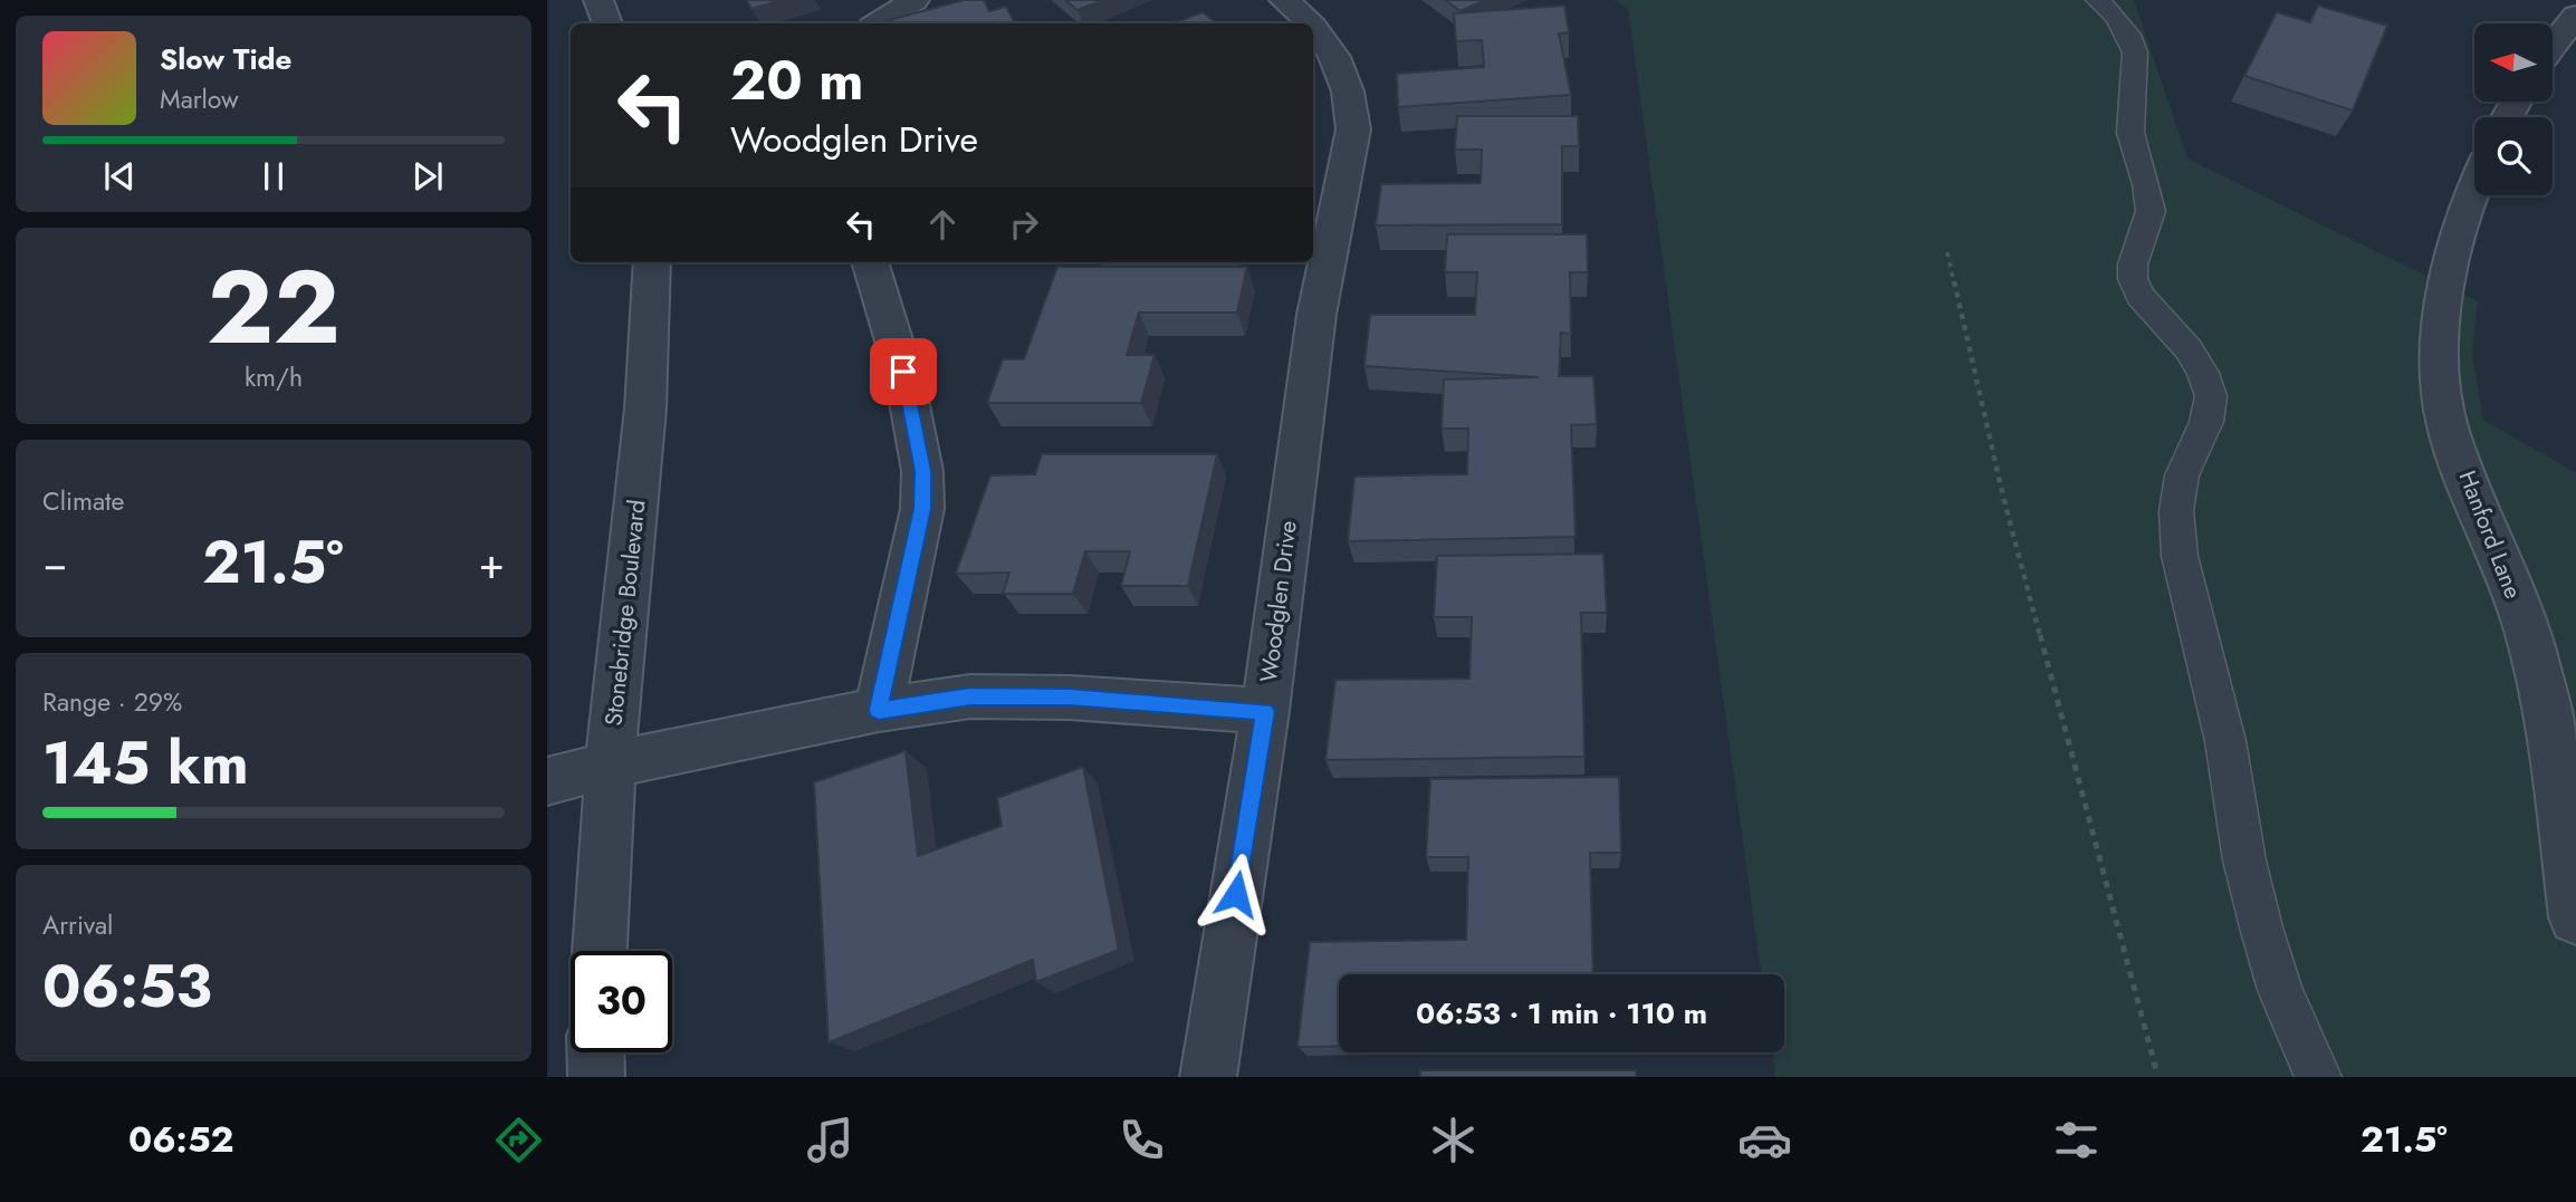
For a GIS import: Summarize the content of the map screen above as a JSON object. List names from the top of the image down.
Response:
{
  "streets": {
    "street": ["Hanford Lane", "Woodglen Drive", "Stonebridge Boulevard"]
  },
  "crossings": [
    ["Woodglen Drive", "Stonebridge Boulevard"]
  ],
  "north": "left",
  "page": {
    "turn": ["20 m", "Woodglen Drive"],
    "song": ["Slow Tide", "Marlow"],
    "tile": [
      ["22", "km/h"],
      "Climate",
      ["Range · 29%", "145 km"],
      ["Arrival", "06:53"]
    ],
    "heat": ["−", "21.5°", "+"],
    "limit": "30",
    "trip": "06:53 · 1 min · 110 m",
    "tabs": ["06:52", "21.5°"]
  }
}
